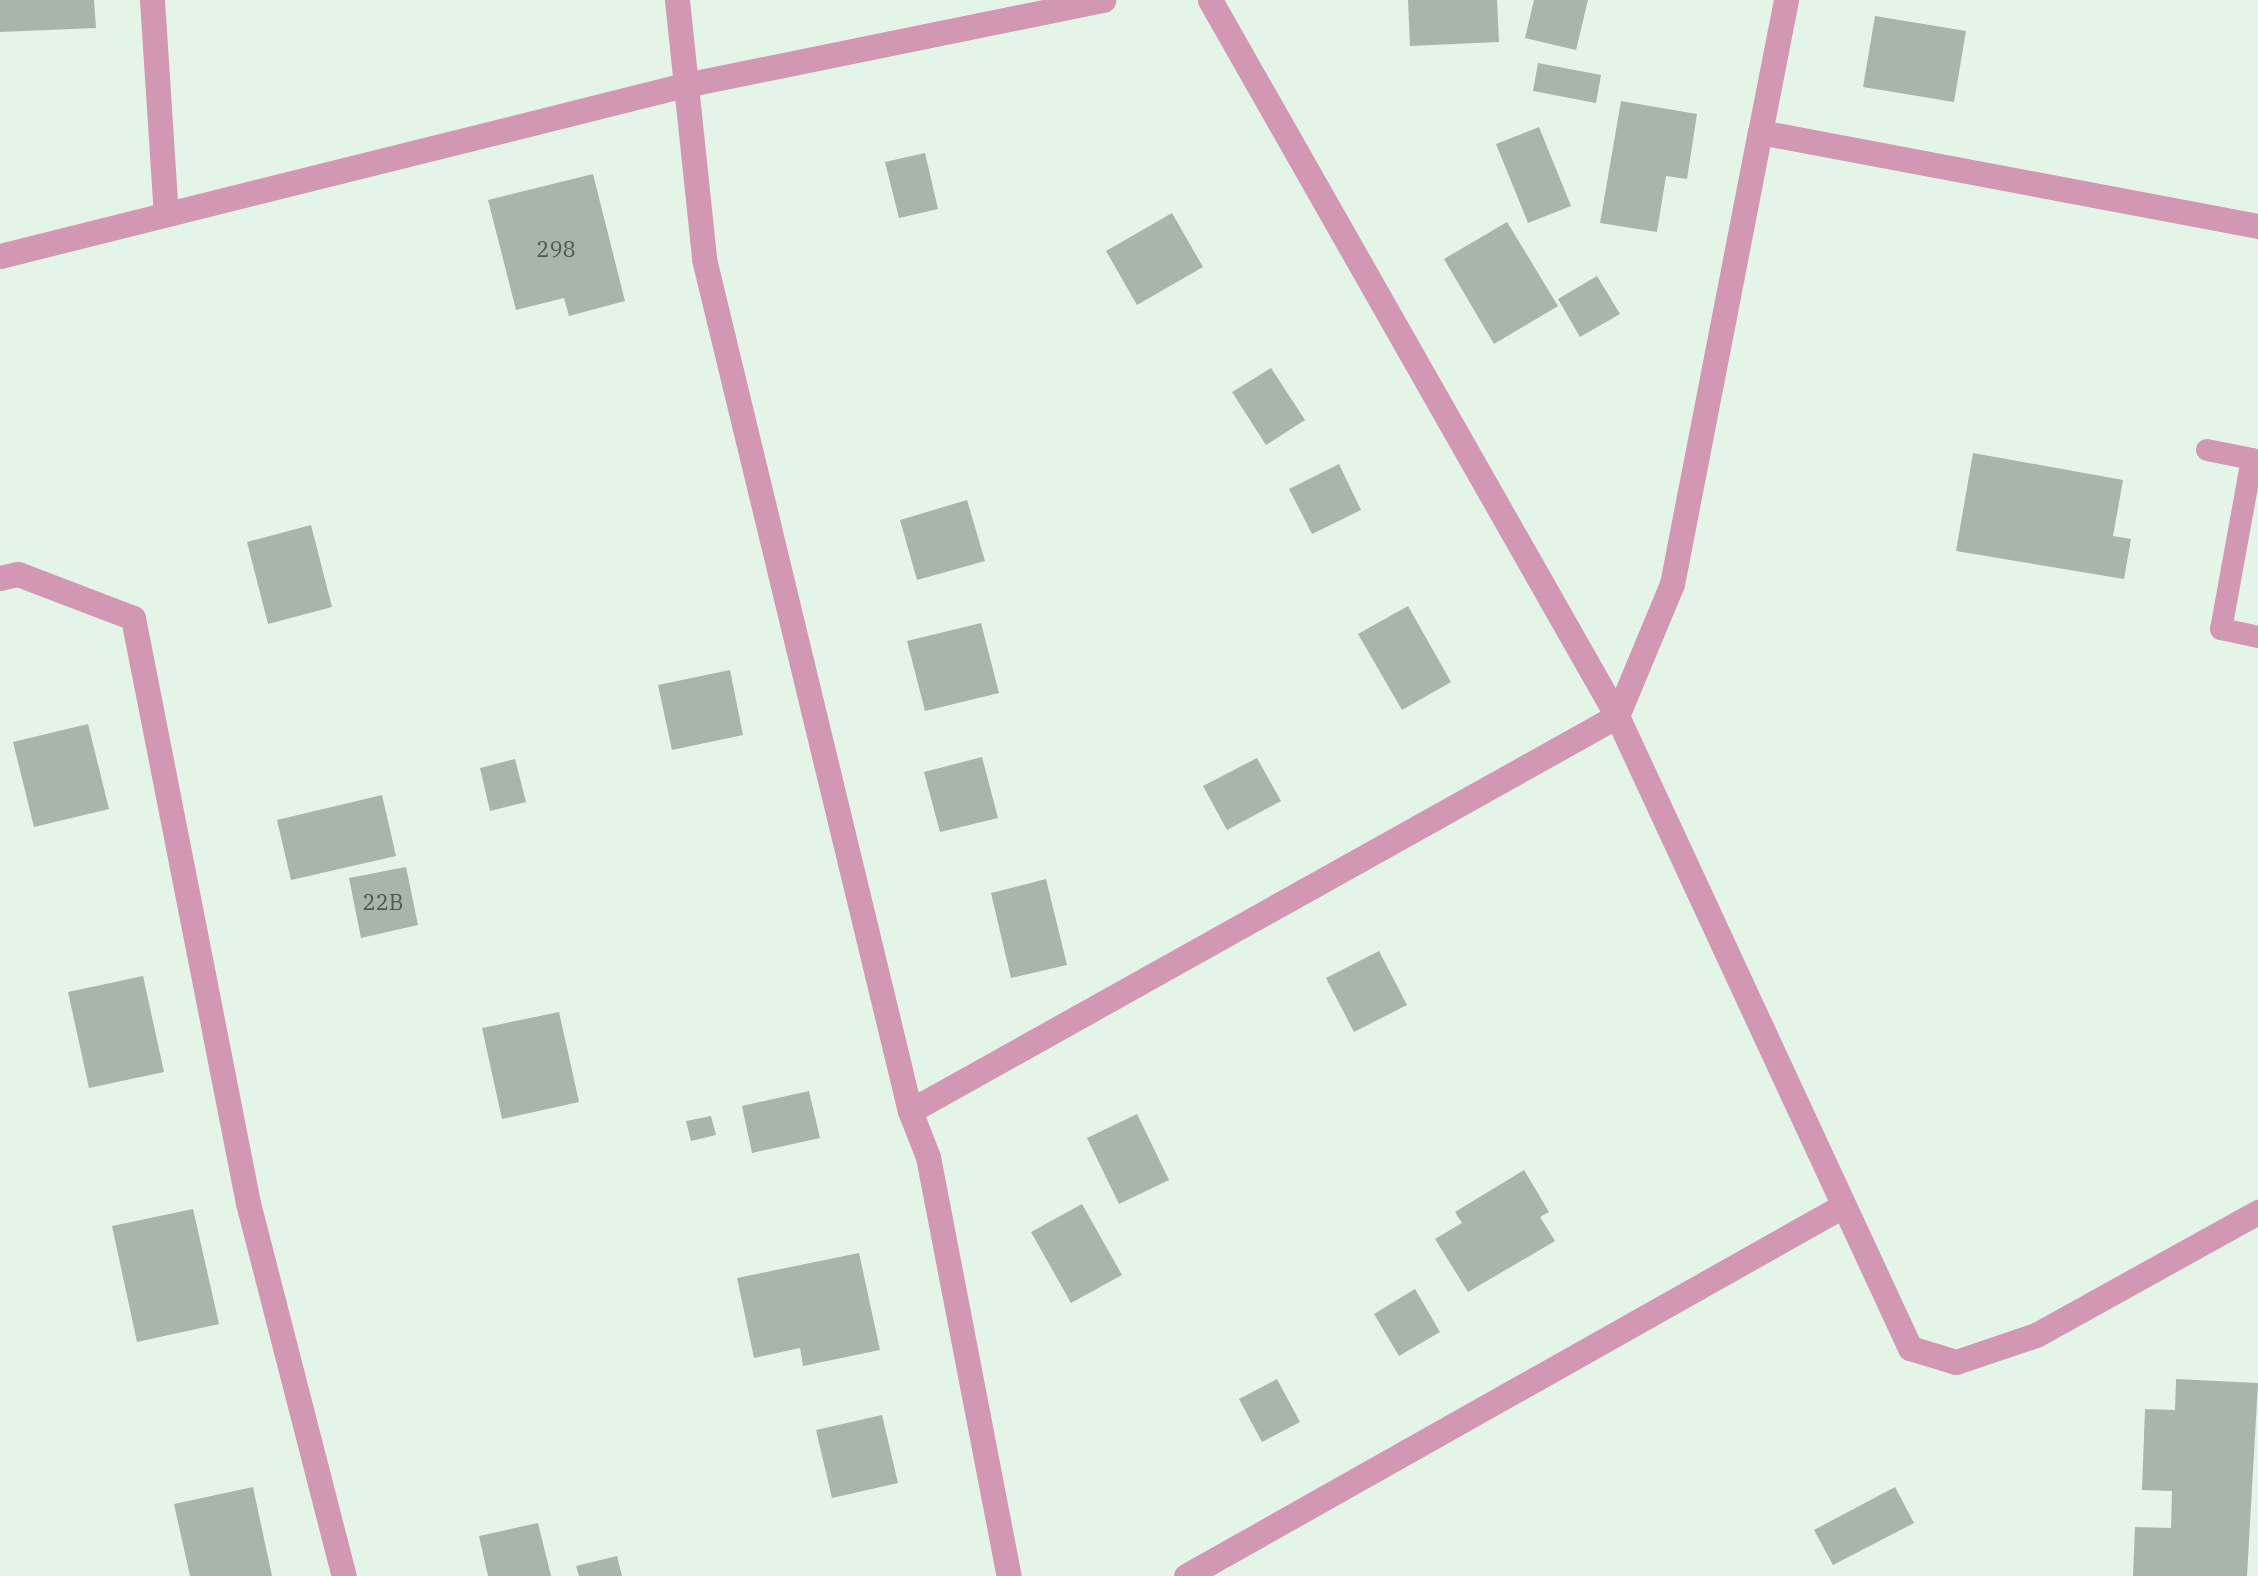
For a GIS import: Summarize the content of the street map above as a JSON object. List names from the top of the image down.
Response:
{
  "house_numbers": ["298", "22В"]
}
